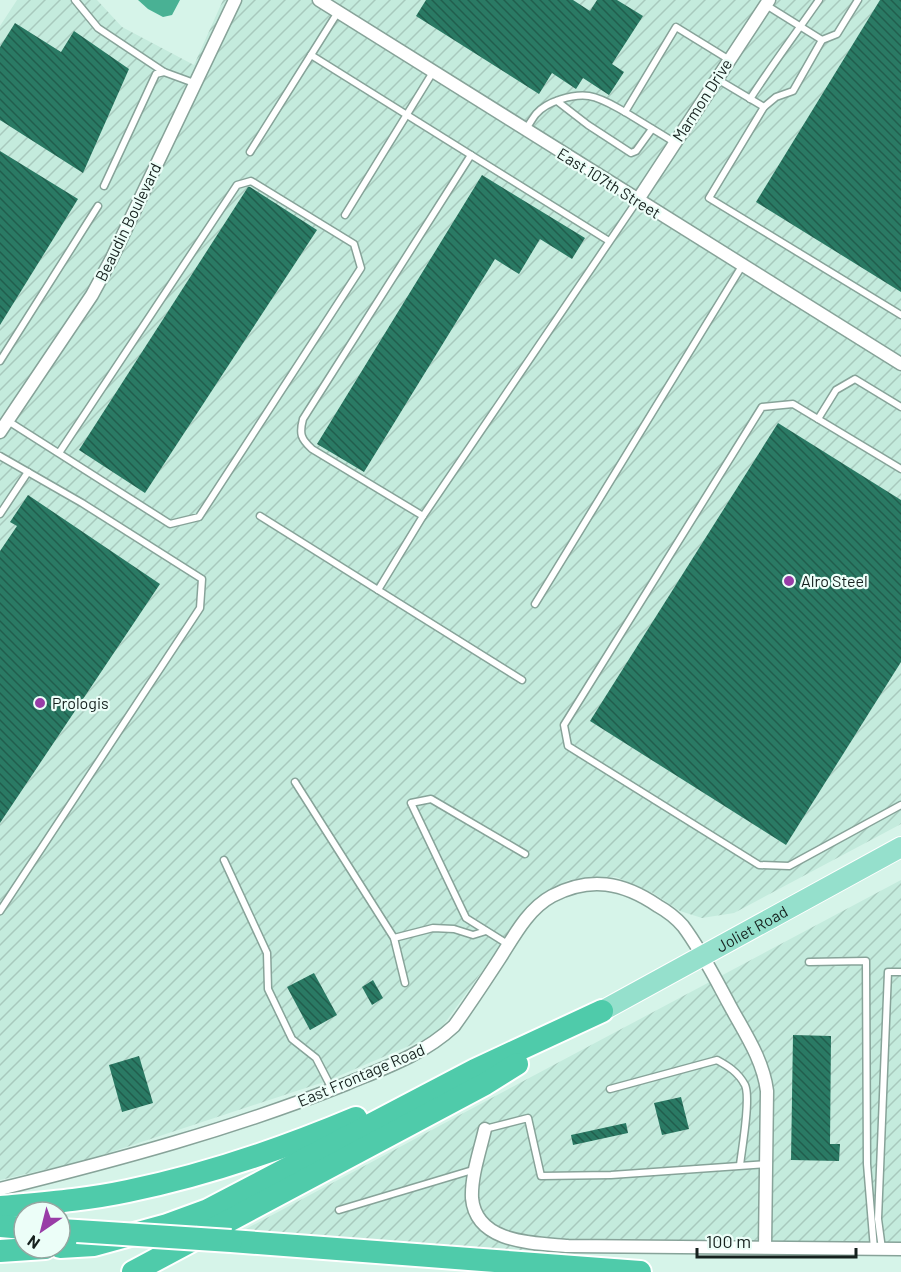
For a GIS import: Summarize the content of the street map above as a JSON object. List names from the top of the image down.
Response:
{
  "streets": {
    "main road": ["Joliet Road"],
    "street": [
      "Marmon Drive",
      "East 107th Street",
      "Beaudin Boulevard",
      "East Frontage Road"
    ]
  },
  "crossings": [
    ["Marmon Drive", "East 107th Street"],
    ["Joliet Road", "East Frontage Road"]
  ],
  "places": ["Alro Steel", "Prologis"],
  "scale_bar": "100 m",
  "north": "bottom left"
}
